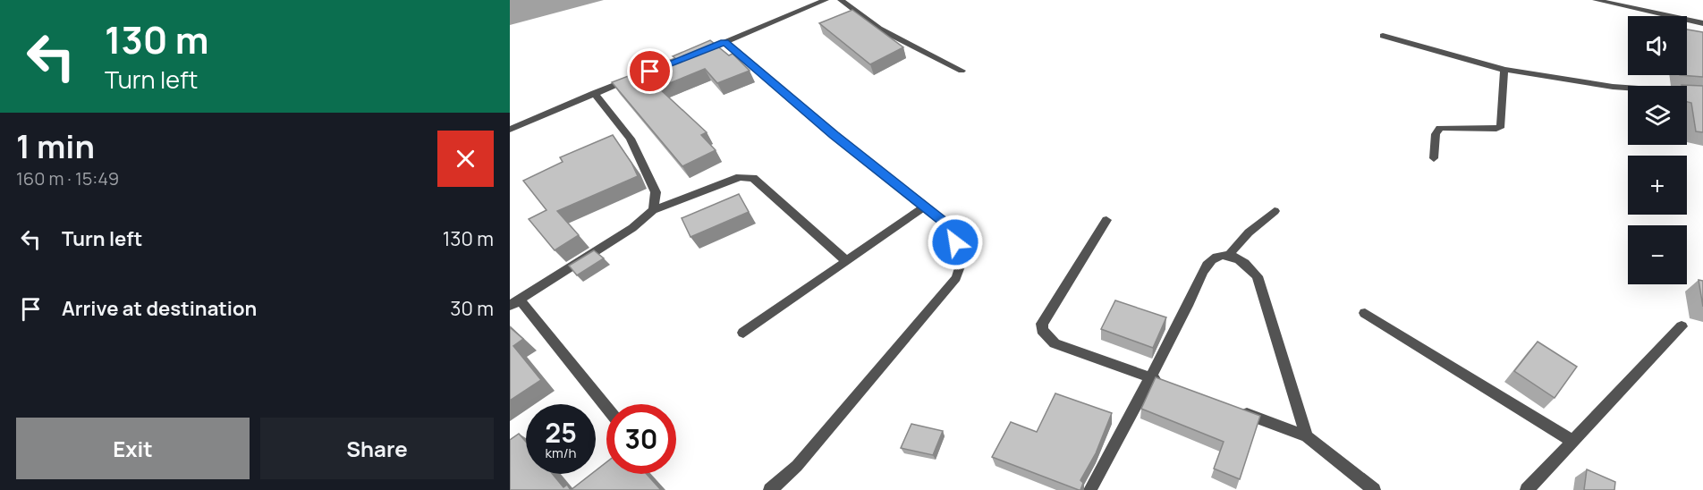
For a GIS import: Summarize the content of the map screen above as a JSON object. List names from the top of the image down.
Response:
{
  "page": {
    "turn": ["130 m", "Turn left"],
    "map_buttons": ["+", "−"],
    "heading": ["1 min", "160 m · 15:49"],
    "list": [
      {
        "name": "Turn left",
        "value": "130 m"
      },
      {
        "name": "Arrive at destination",
        "value": "30 m"
      }
    ],
    "speed": "25 km/h",
    "limit": "30",
    "buttons": ["Exit", "Share"]
  }
}
